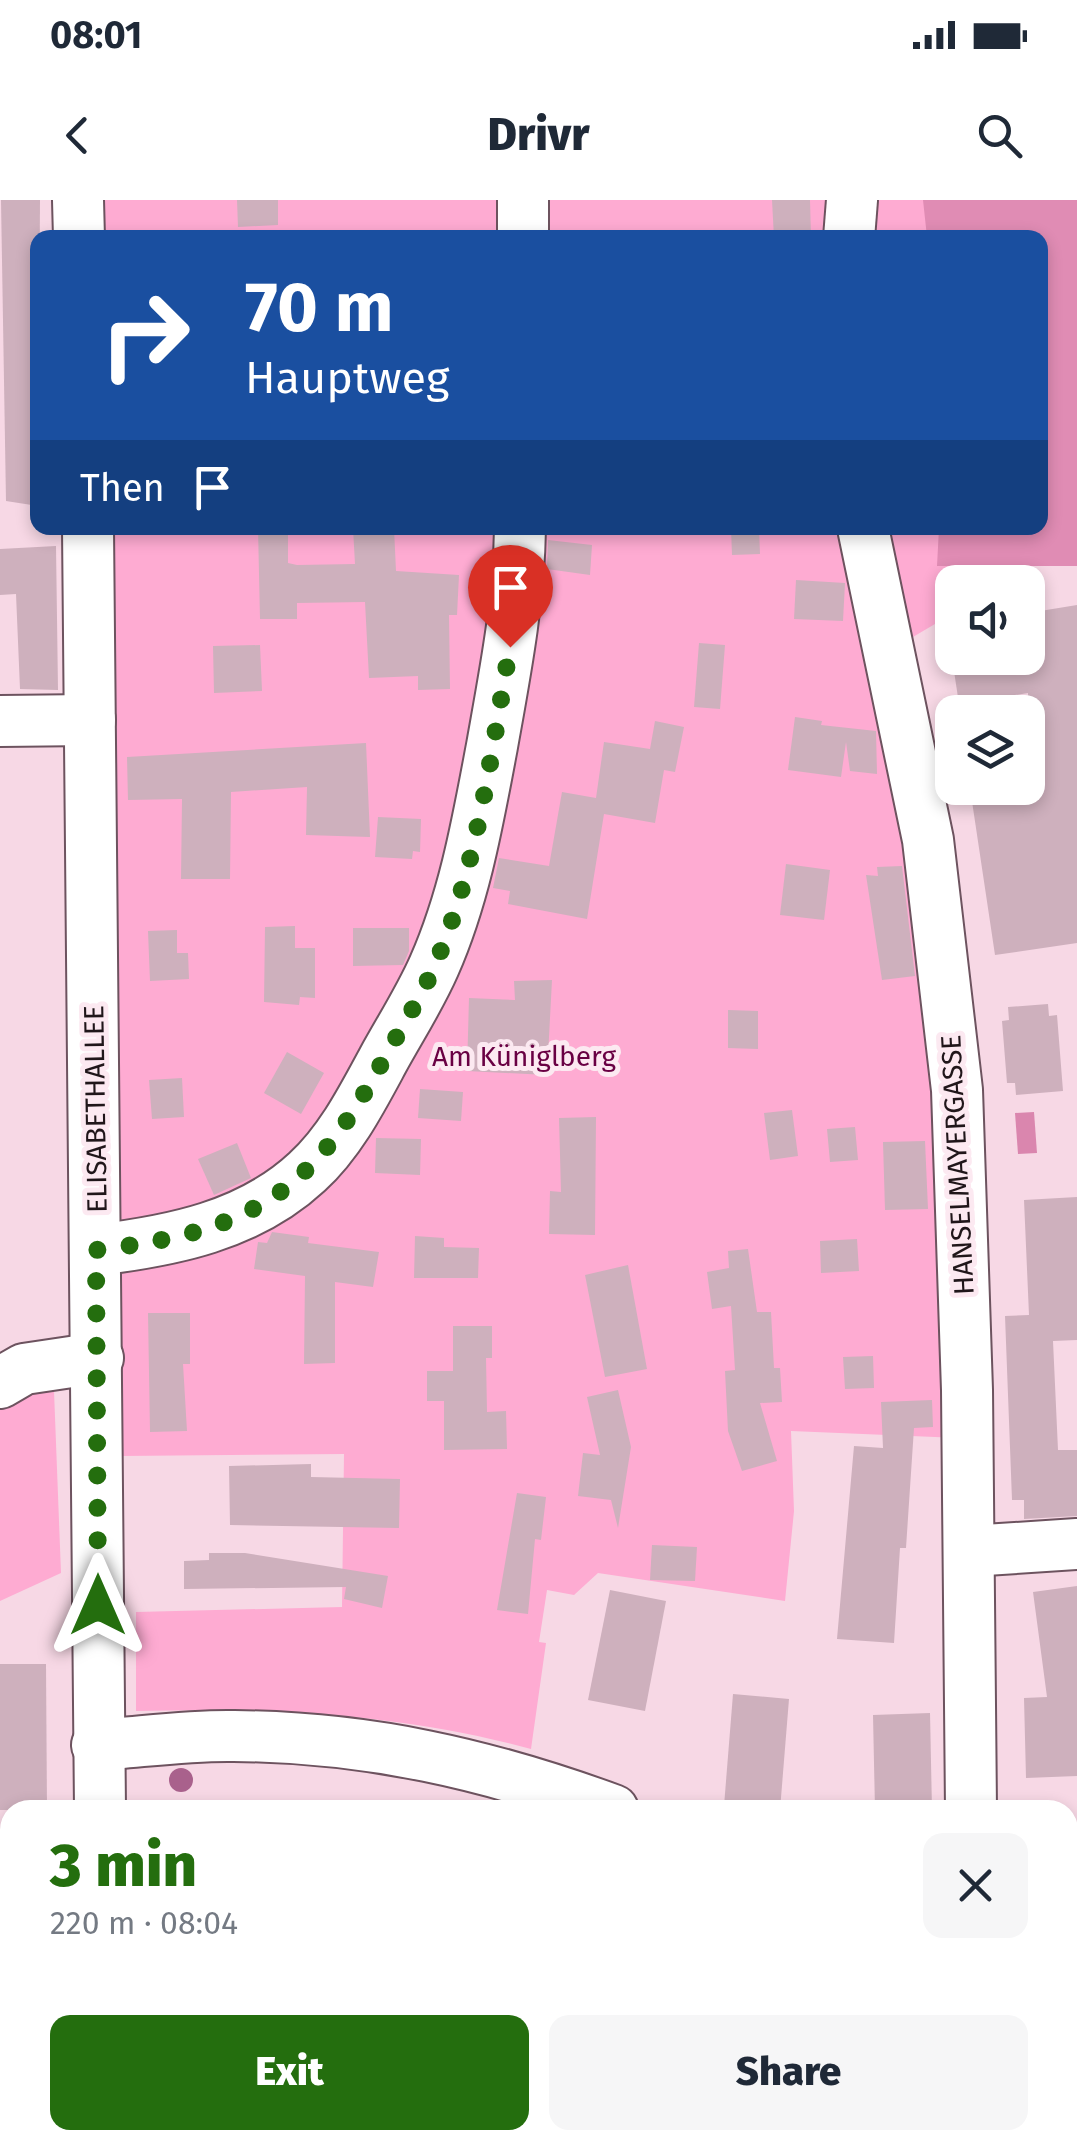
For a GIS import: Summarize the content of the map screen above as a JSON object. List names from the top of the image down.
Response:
{
  "streets": {
    "street": ["ELISABETHALLEE", "HANSELMAYERGASSE"]
  },
  "parks": ["Am Küniglberg"],
  "page": {
    "status": "08:01",
    "header": "Drivr",
    "turn": ["70 m", "Hauptweg"],
    "then": "Then",
    "heading": ["3 min", "220 m · 08:04"],
    "buttons": ["Exit", "Share"]
  }
}
